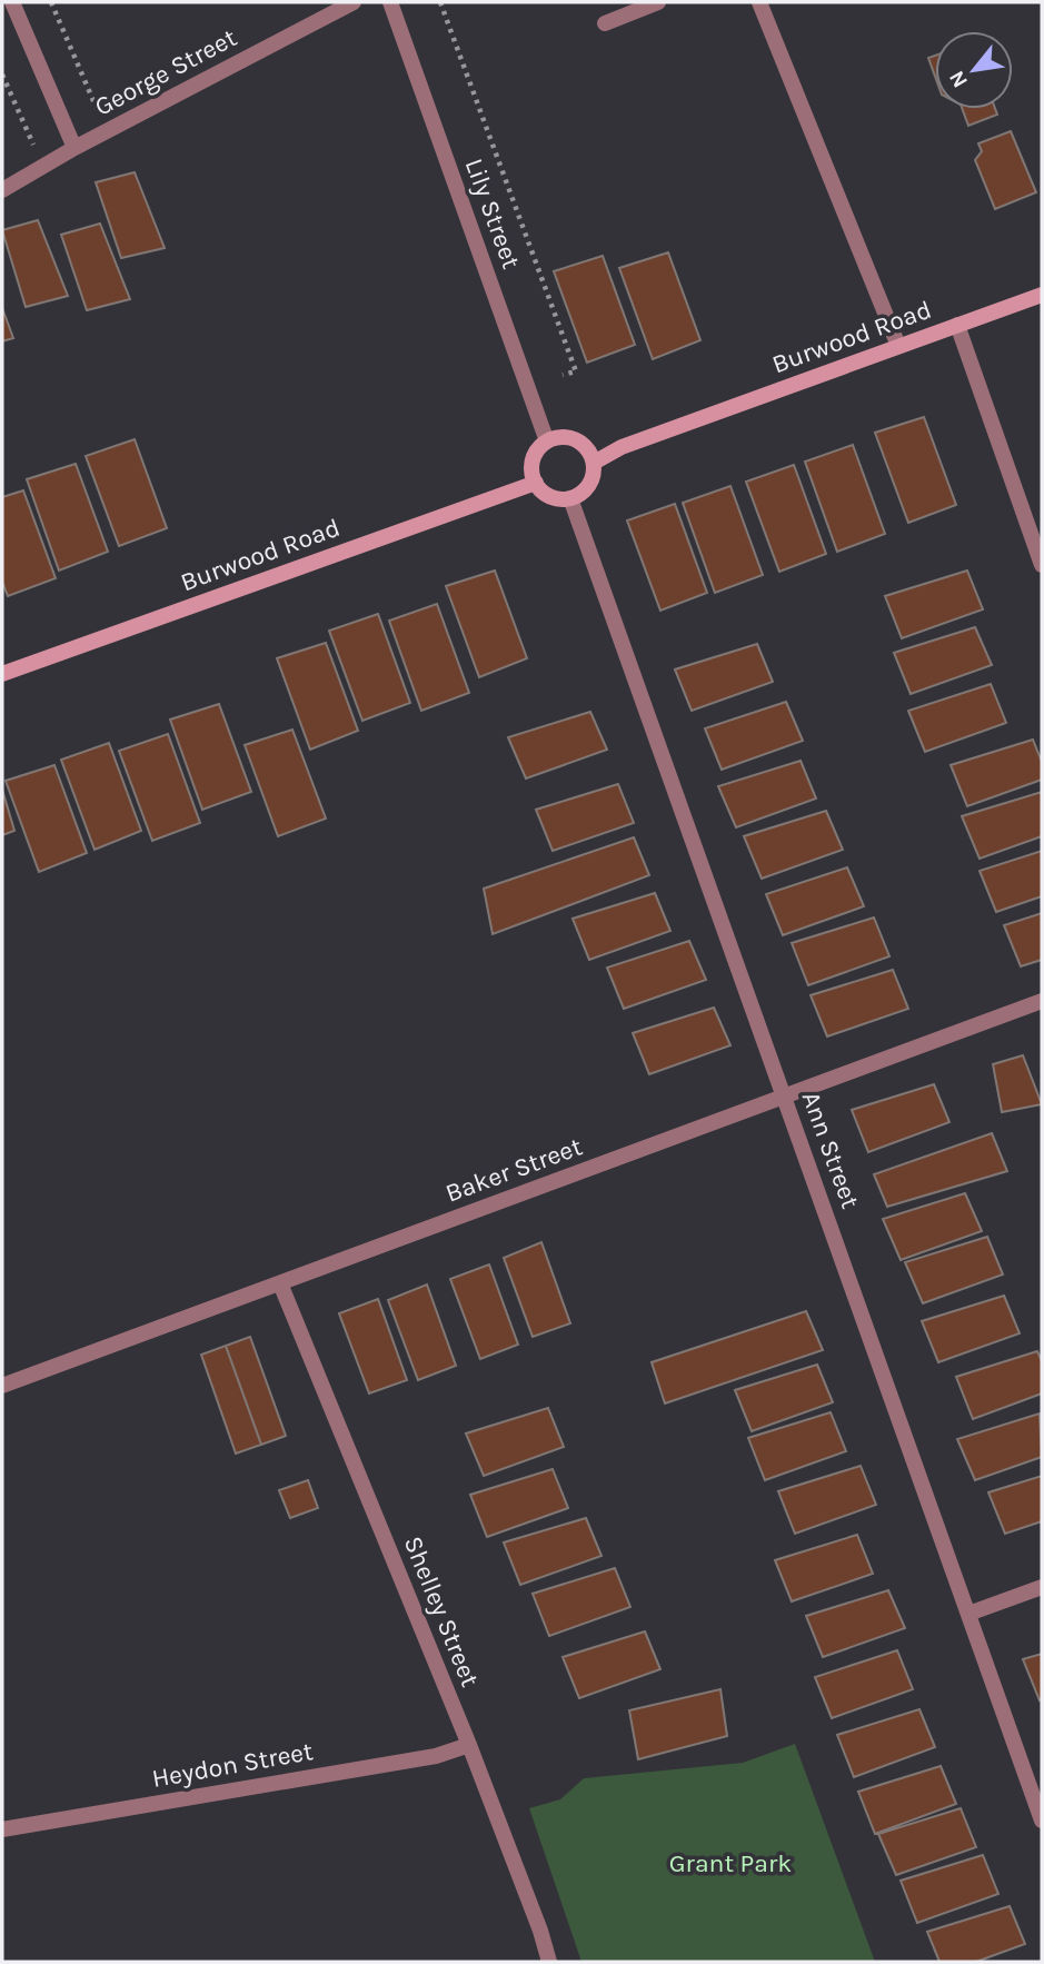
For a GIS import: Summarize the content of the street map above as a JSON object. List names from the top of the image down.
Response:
{
  "streets": {
    "main road": ["Burwood Road"],
    "street": [
      "George Street",
      "Lily Street",
      "Ann Street",
      "Baker Street",
      "Shelley Street",
      "Heydon Street"
    ]
  },
  "crossings": [
    ["Lily Street", "Burwood Road"],
    ["Lily Street", "Ann Street"],
    ["Burwood Road", "Ann Street"],
    ["Ann Street", "Baker Street"],
    ["Baker Street", "Shelley Street"],
    ["Shelley Street", "Heydon Street"]
  ],
  "parks": ["Grant Park"],
  "north": "bottom left"
}
